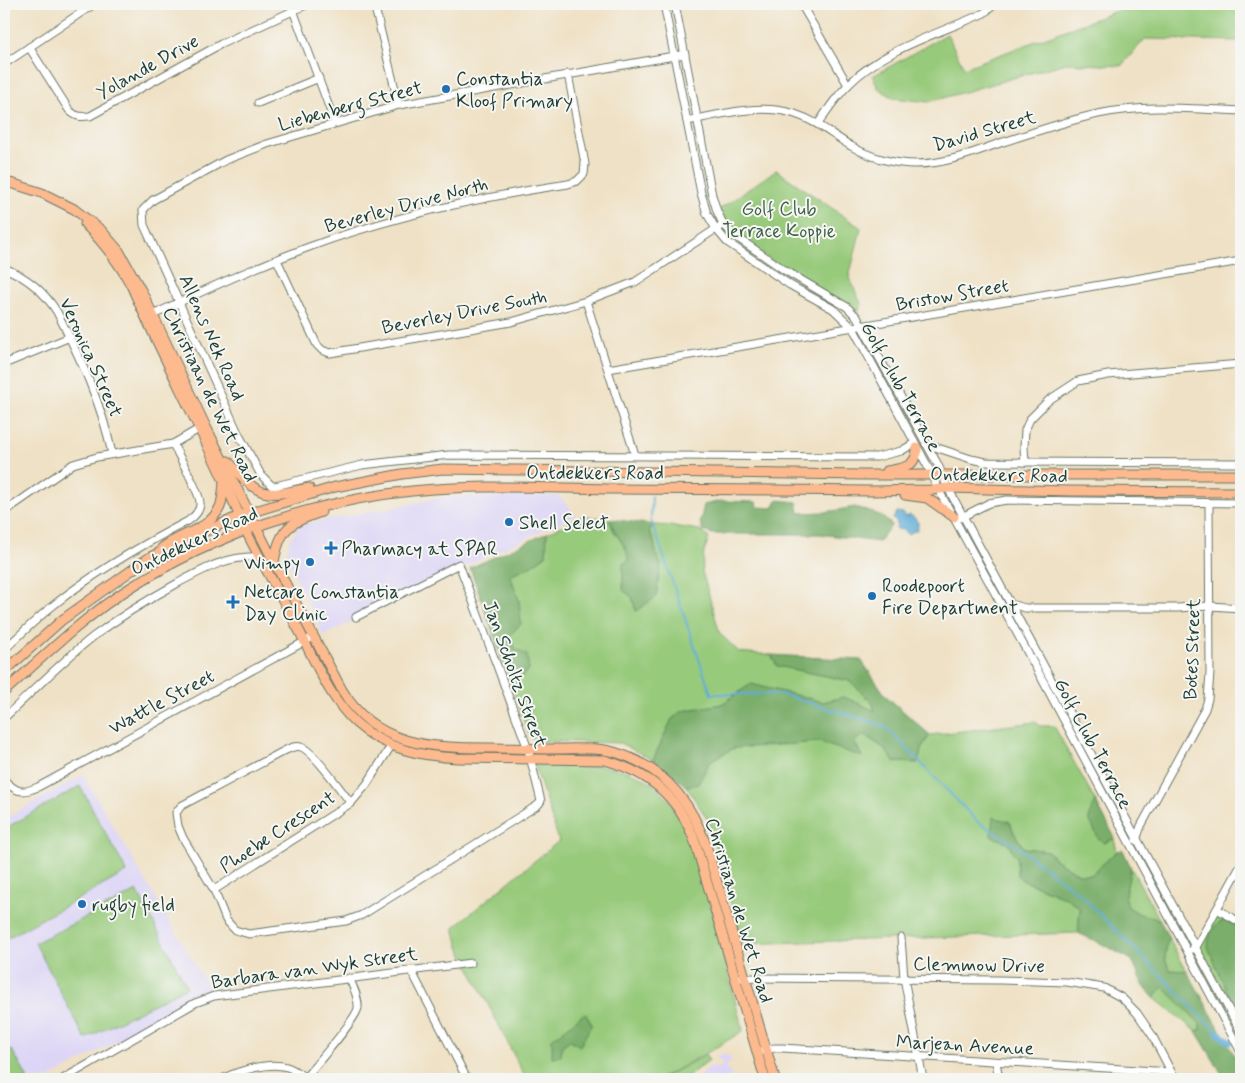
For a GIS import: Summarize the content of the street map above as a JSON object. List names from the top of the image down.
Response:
{
  "streets": {
    "main road": ["Christiaan de Wet Road", "Ontdekkers Road"],
    "street": [
      "Yolande Drive",
      "Liebenberg Street",
      "David Street",
      "Beverley Drive North",
      "Bristow Street",
      "Beverley Drive South",
      "Allens Nek Road",
      "Veronica Street",
      "Golf Club Terrace",
      "Botes Street",
      "Jan Scholtz Street",
      "Wattle Street",
      "Phoebe Crescent",
      "Clemmow Drive",
      "Barbara van Wyk Street",
      "Marjean Avenue"
    ]
  },
  "crossings": [
    ["Liebenberg Street", "Beverley Drive North"],
    ["Liebenberg Street", "Allens Nek Road"],
    ["Liebenberg Street", "Golf Club Terrace"],
    ["David Street", "Golf Club Terrace"],
    ["Beverley Drive North", "Beverley Drive South"],
    ["Beverley Drive North", "Allens Nek Road"],
    ["Beverley Drive North", "Christiaan de Wet Road"],
    ["Bristow Street", "Golf Club Terrace"],
    ["Beverley Drive South", "Golf Club Terrace"],
    ["Allens Nek Road", "Ontdekkers Road"],
    ["Golf Club Terrace", "Ontdekkers Road"],
    ["Golf Club Terrace", "Botes Street"],
    ["Christiaan de Wet Road", "Ontdekkers Road"],
    ["Christiaan de Wet Road", "Jan Scholtz Street"],
    ["Christiaan de Wet Road", "Wattle Street"],
    ["Christiaan de Wet Road", "Phoebe Crescent"],
    ["Christiaan de Wet Road", "Clemmow Drive"],
    ["Christiaan de Wet Road", "Marjean Avenue"],
    ["Ontdekkers Road", "Botes Street"],
    ["Jan Scholtz Street", "Phoebe Crescent"],
    ["Clemmow Drive", "Marjean Avenue"]
  ],
  "parks": ["Golf Club Terrace Koppie"],
  "places": {
    "other": [
      "Constantia Kloof Primary",
      "Shell Select",
      "Wimpy",
      "Roodepoort Fire Department",
      "rugby field"
    ],
    "health": ["Pharmacy at SPAR", "Netcare Constantia Day Clinic"]
  }
}
